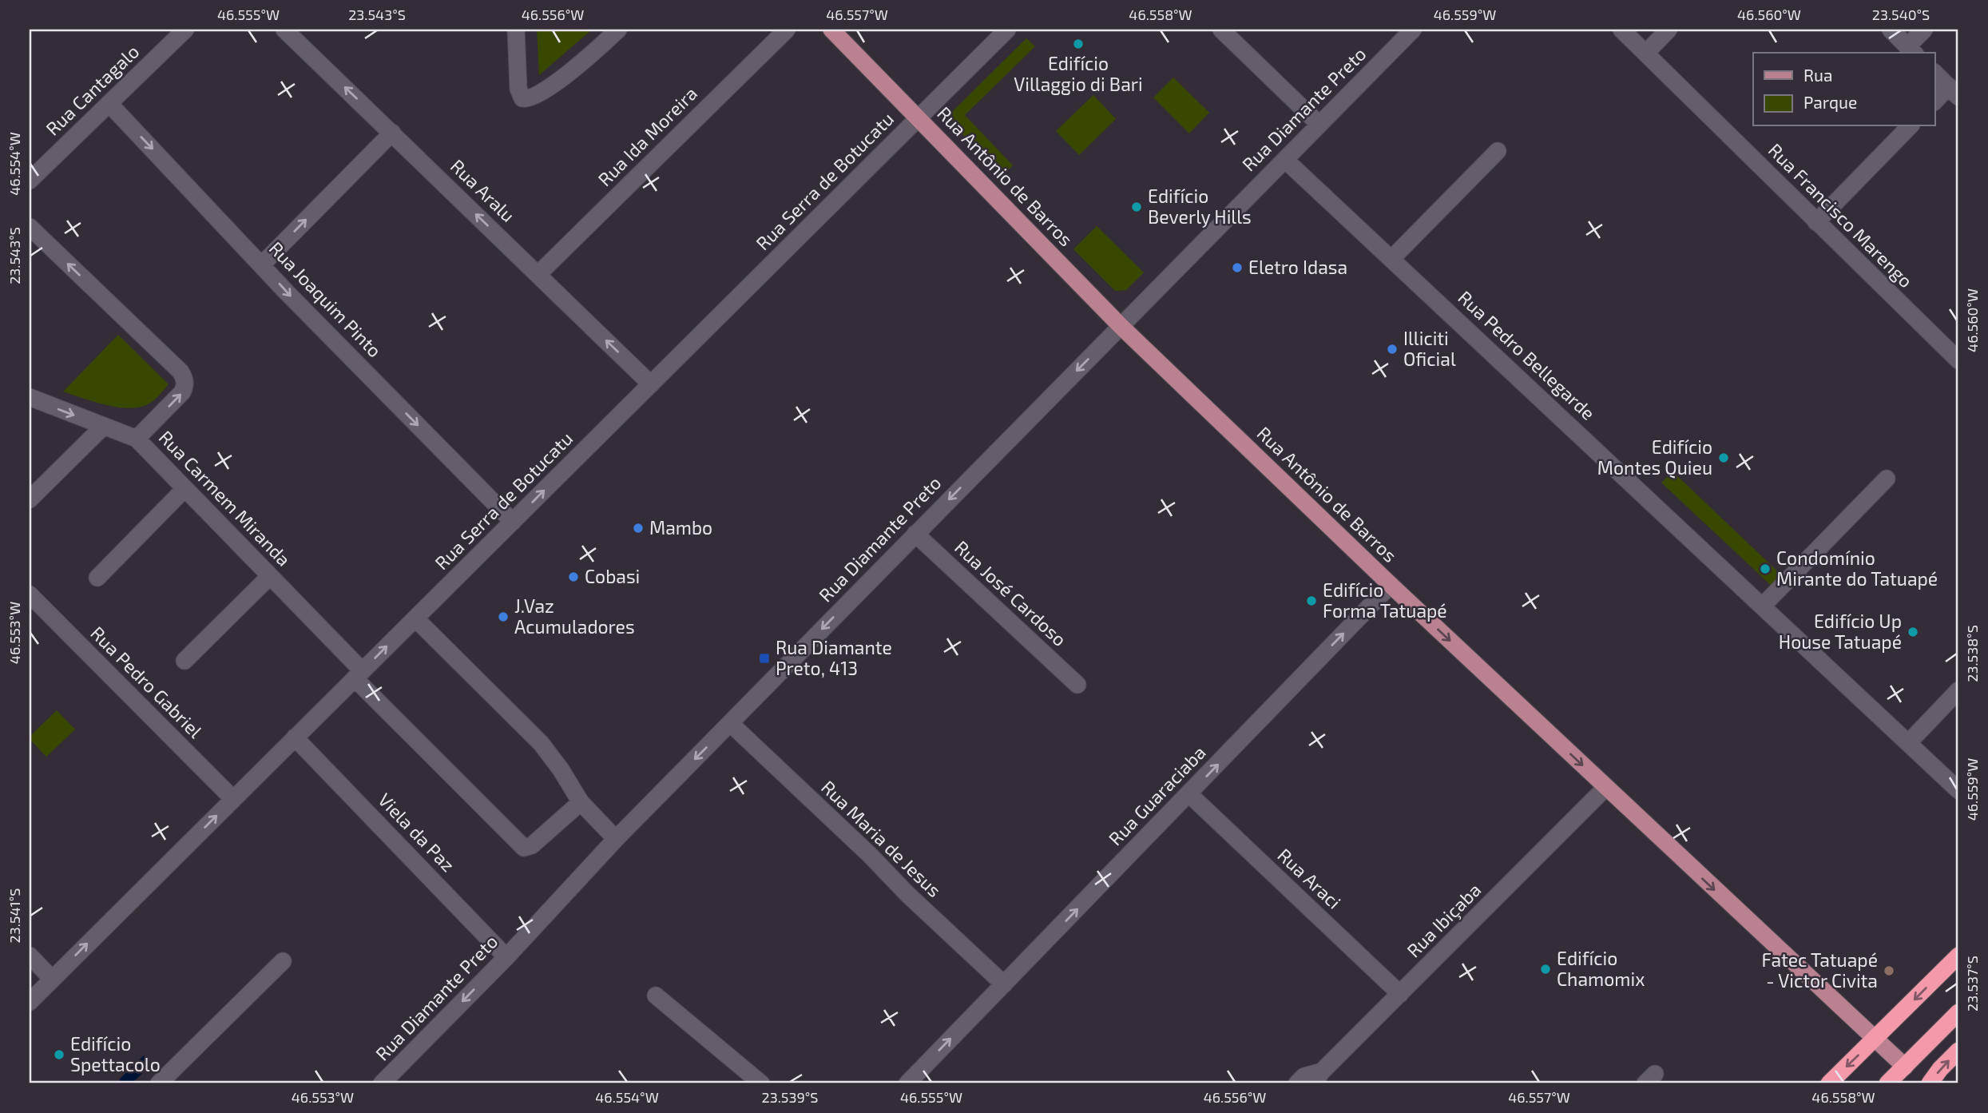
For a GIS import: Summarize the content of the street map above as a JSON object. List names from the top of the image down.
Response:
{
  "streets": {
    "main road": ["Rua Antônio de Barros"],
    "street": [
      "Rua Cantagalo",
      "Rua Diamante Preto",
      "Rua Ida Moreira",
      "Rua Serra de Botucatu",
      "Rua Aralu",
      "Rua Francisco Marengo",
      "Rua Joaquim Pinto",
      "Rua Pedro Bellegarde",
      "Rua Carmem Miranda",
      "Rua José Cardoso",
      "Rua Pedro Gabriel",
      "Rua Guaraciaba",
      "Viela da Paz",
      "Rua Maria de Jesus",
      "Rua Araci",
      "Rua Ibiçaba"
    ]
  },
  "crossings": [
    ["Rua Cantagalo", "Rua Joaquim Pinto"],
    ["Rua Diamante Preto", "Rua Antônio de Barros"],
    ["Rua Diamante Preto", "Rua Pedro Bellegarde"],
    ["Rua Diamante Preto", "Rua José Cardoso"],
    ["Rua Diamante Preto", "Viela da Paz"],
    ["Rua Diamante Preto", "Rua Maria de Jesus"],
    ["Rua Ida Moreira", "Rua Aralu"],
    ["Rua Antônio de Barros", "Rua Serra de Botucatu"],
    ["Rua Antônio de Barros", "Rua Guaraciaba"],
    ["Rua Antônio de Barros", "Rua Ibiçaba"],
    ["Rua Serra de Botucatu", "Rua Aralu"],
    ["Rua Serra de Botucatu", "Rua Joaquim Pinto"],
    ["Rua Serra de Botucatu", "Rua Carmem Miranda"],
    ["Rua Serra de Botucatu", "Rua Pedro Gabriel"],
    ["Rua Serra de Botucatu", "Viela da Paz"],
    ["Rua Guaraciaba", "Rua Maria de Jesus"],
    ["Rua Guaraciaba", "Rua Araci"],
    ["Rua Araci", "Rua Ibiçaba"]
  ],
  "one_way": [
    "Rua Diamante Preto",
    "Rua Antônio de Barros",
    "Rua Aralu",
    "Rua Joaquim Pinto",
    "Rua Guaraciaba"
  ],
  "places": {
    "other": [
      "Edifício Villaggio di Bari",
      "Edifício Beverly Hills",
      "Eletro Idasa",
      "Illiciti Oficial",
      "Edifício Montes Quieu",
      "Mambo",
      "Condomínio Mirante do Tatuapé",
      "Cobasi",
      "Edifício Forma Tatuapé",
      "J.Vaz Acumuladores",
      "Edifício Up House Tatuapé",
      "Edifício Chamomix",
      "Fatec Tatuapé - Victor Civita",
      "Edifício Spettacolo"
    ],
    "transit": ["Rua Diamante Preto, 413"]
  },
  "legend": ["Rua", "Parque"],
  "coordinates": [
    "46.555°W",
    "23.543°S",
    "46.556°W",
    "46.557°W",
    "46.558°W",
    "46.559°W",
    "46.560°W",
    "23.540°S",
    "46.554°W",
    "46.553°W",
    "23.538°S",
    "23.541°S",
    "23.537°S",
    "23.539°S"
  ]
}
